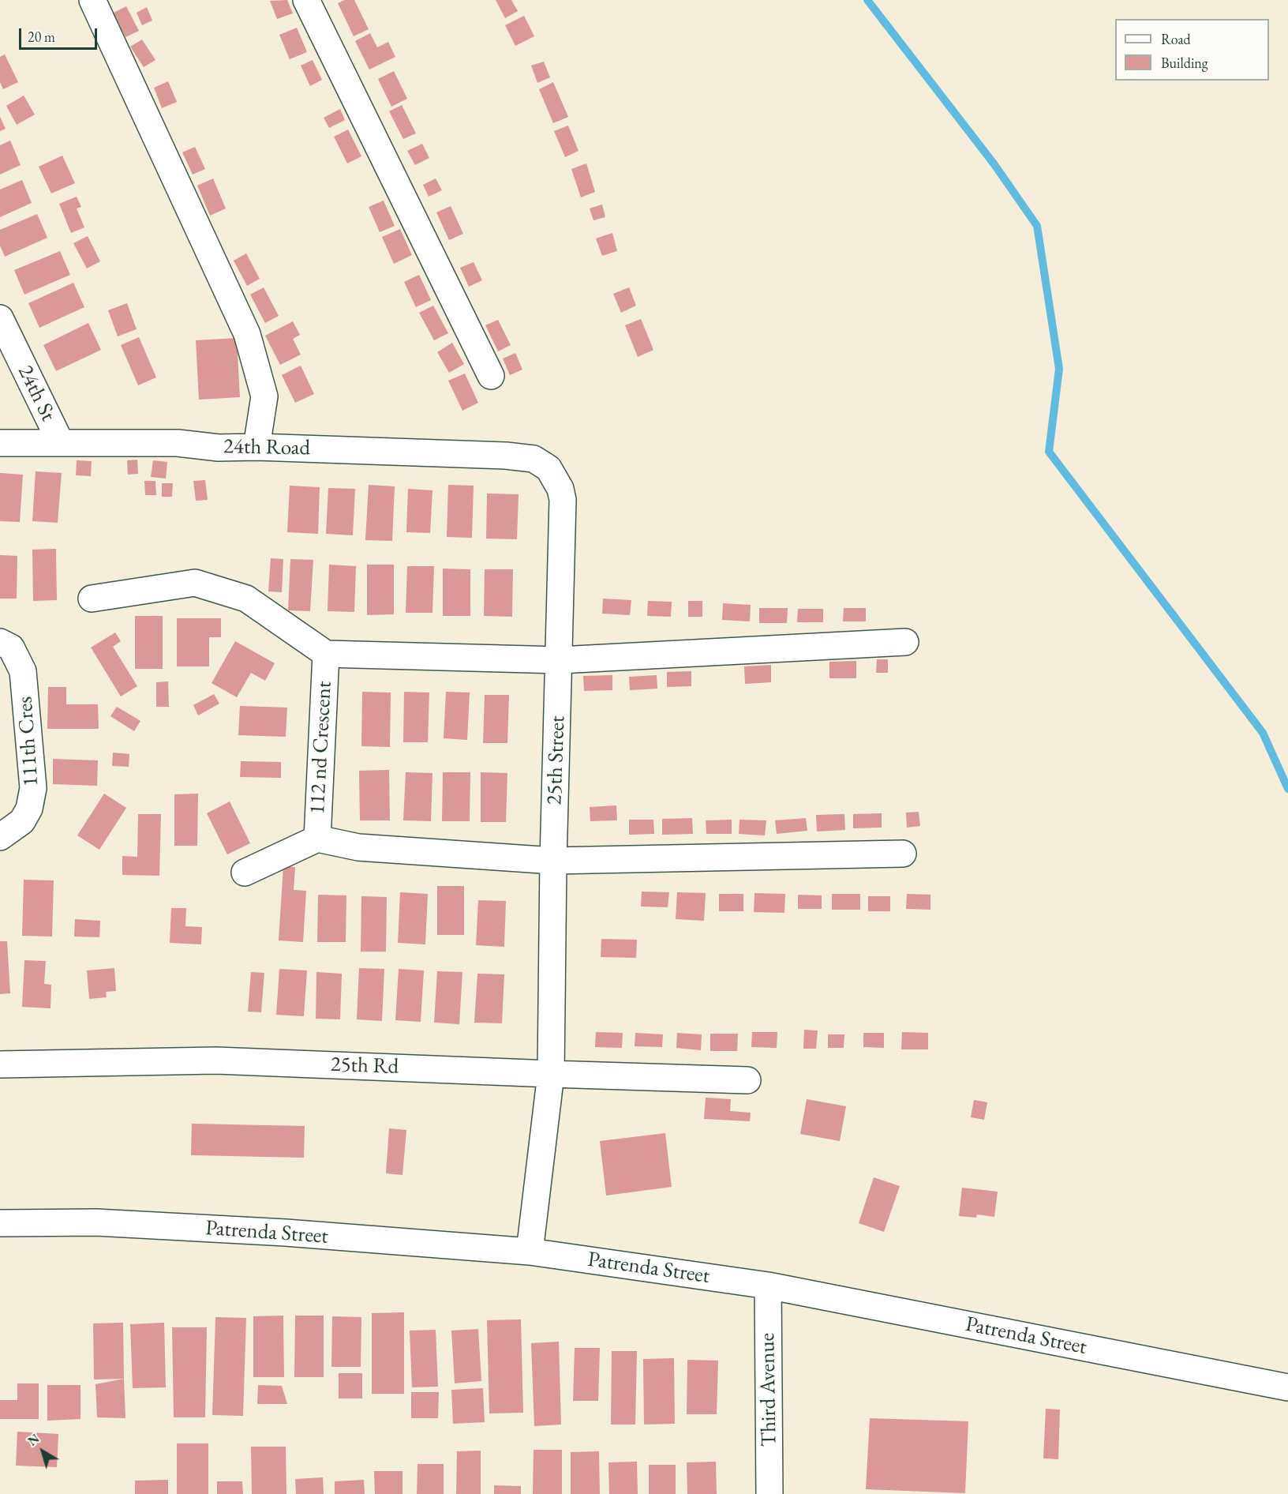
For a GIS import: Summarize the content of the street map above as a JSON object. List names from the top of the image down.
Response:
{
  "streets": {
    "street": [
      "24th St",
      "24th Road",
      "111th Cres",
      "112 nd Crescent",
      "25th Street",
      "25th Rd",
      "Patrenda Street",
      "Third Avenue"
    ]
  },
  "crossings": [
    ["24th St", "24th Road"],
    ["24th Road", "25th Street"],
    ["112 nd Crescent", "25th Street"],
    ["25th Street", "25th Rd"],
    ["Patrenda Street", "Third Avenue"]
  ],
  "legend": ["Road", "Building"],
  "scale_bar": "20 m",
  "north": "top left"
}
